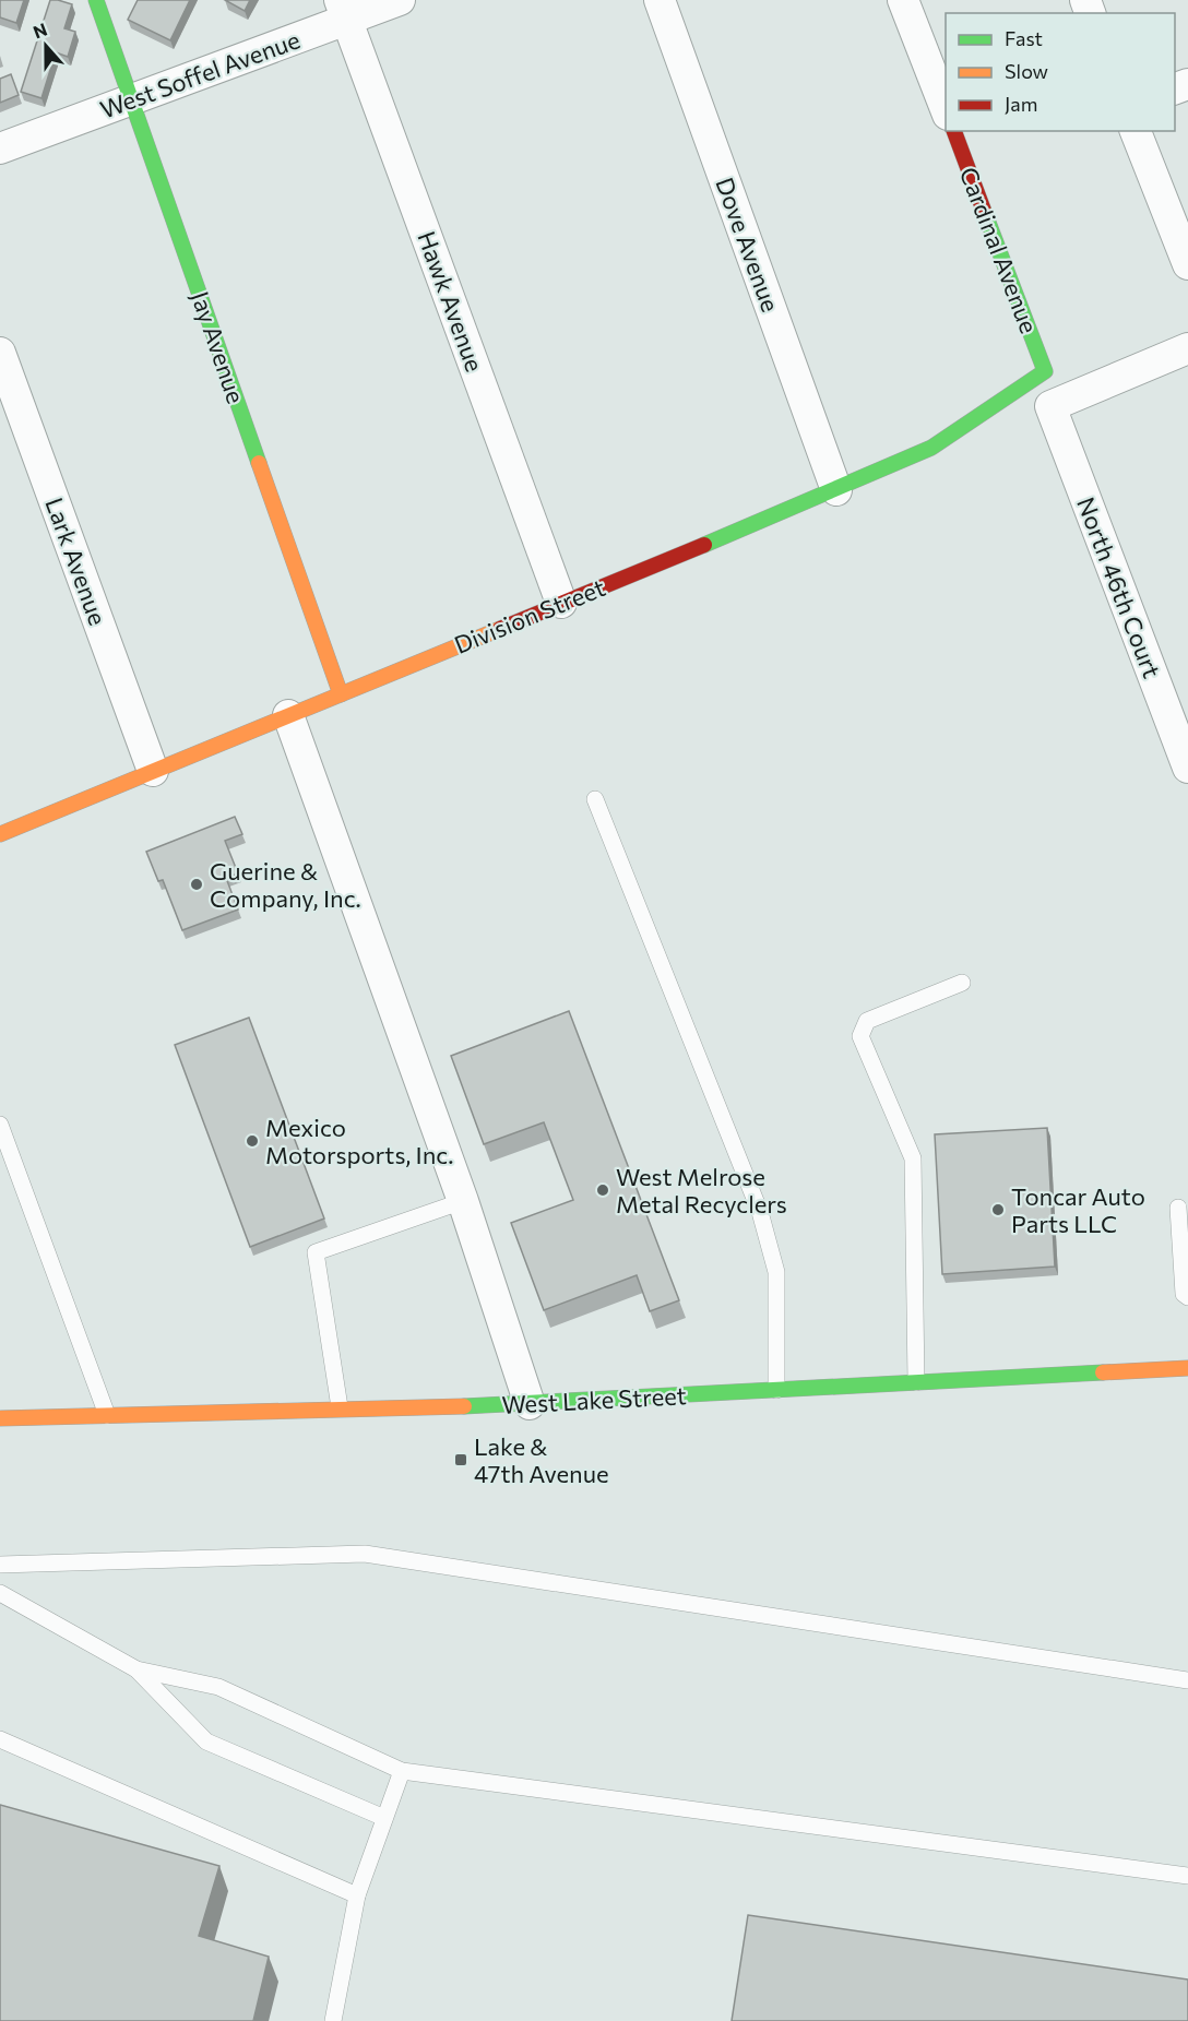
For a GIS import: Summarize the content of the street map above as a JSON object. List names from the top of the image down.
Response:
{
  "streets": {
    "street": [
      "West Soffel Avenue",
      "Dove Avenue",
      "Cardinal Avenue",
      "Hawk Avenue",
      "Jay Avenue",
      "Lark Avenue",
      "North 46th Court",
      "Division Street",
      "West Lake Street"
    ]
  },
  "crossings": [
    ["West Soffel Avenue", "Hawk Avenue"],
    ["West Soffel Avenue", "Jay Avenue"],
    ["Dove Avenue", "Division Street"],
    ["Cardinal Avenue", "Division Street"],
    ["Hawk Avenue", "Division Street"],
    ["Jay Avenue", "Division Street"],
    ["Lark Avenue", "Division Street"]
  ],
  "places": {
    "other": [
      "Guerine & Company, Inc.",
      "Mexico Motorsports, Inc.",
      "West Melrose Metal Recyclers",
      "Toncar Auto Parts LLC"
    ],
    "transit": ["Lake & 47th Avenue"]
  },
  "legend": ["Fast", "Slow", "Jam"],
  "north": "top"
}
